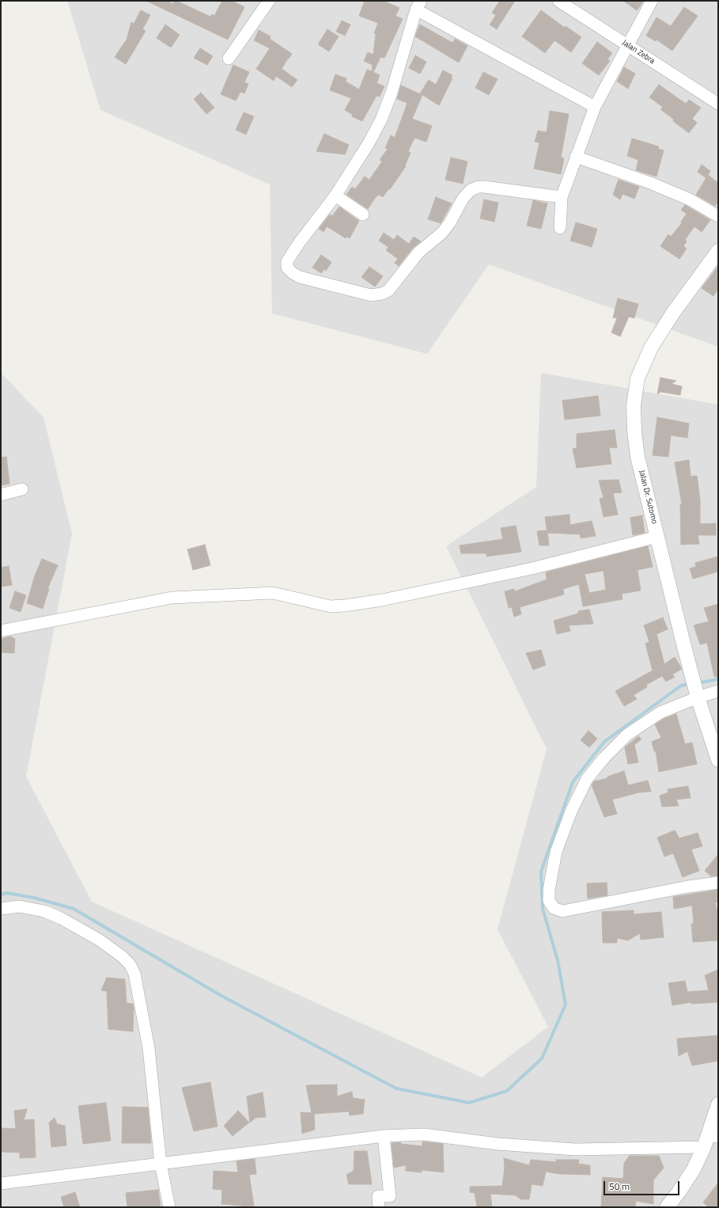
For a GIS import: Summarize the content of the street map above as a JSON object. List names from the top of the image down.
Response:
{
  "streets": {
    "street": ["Jalan Zebra", "Jalan Dr. Sutomo"]
  },
  "scale_bar": "50 m"
}
